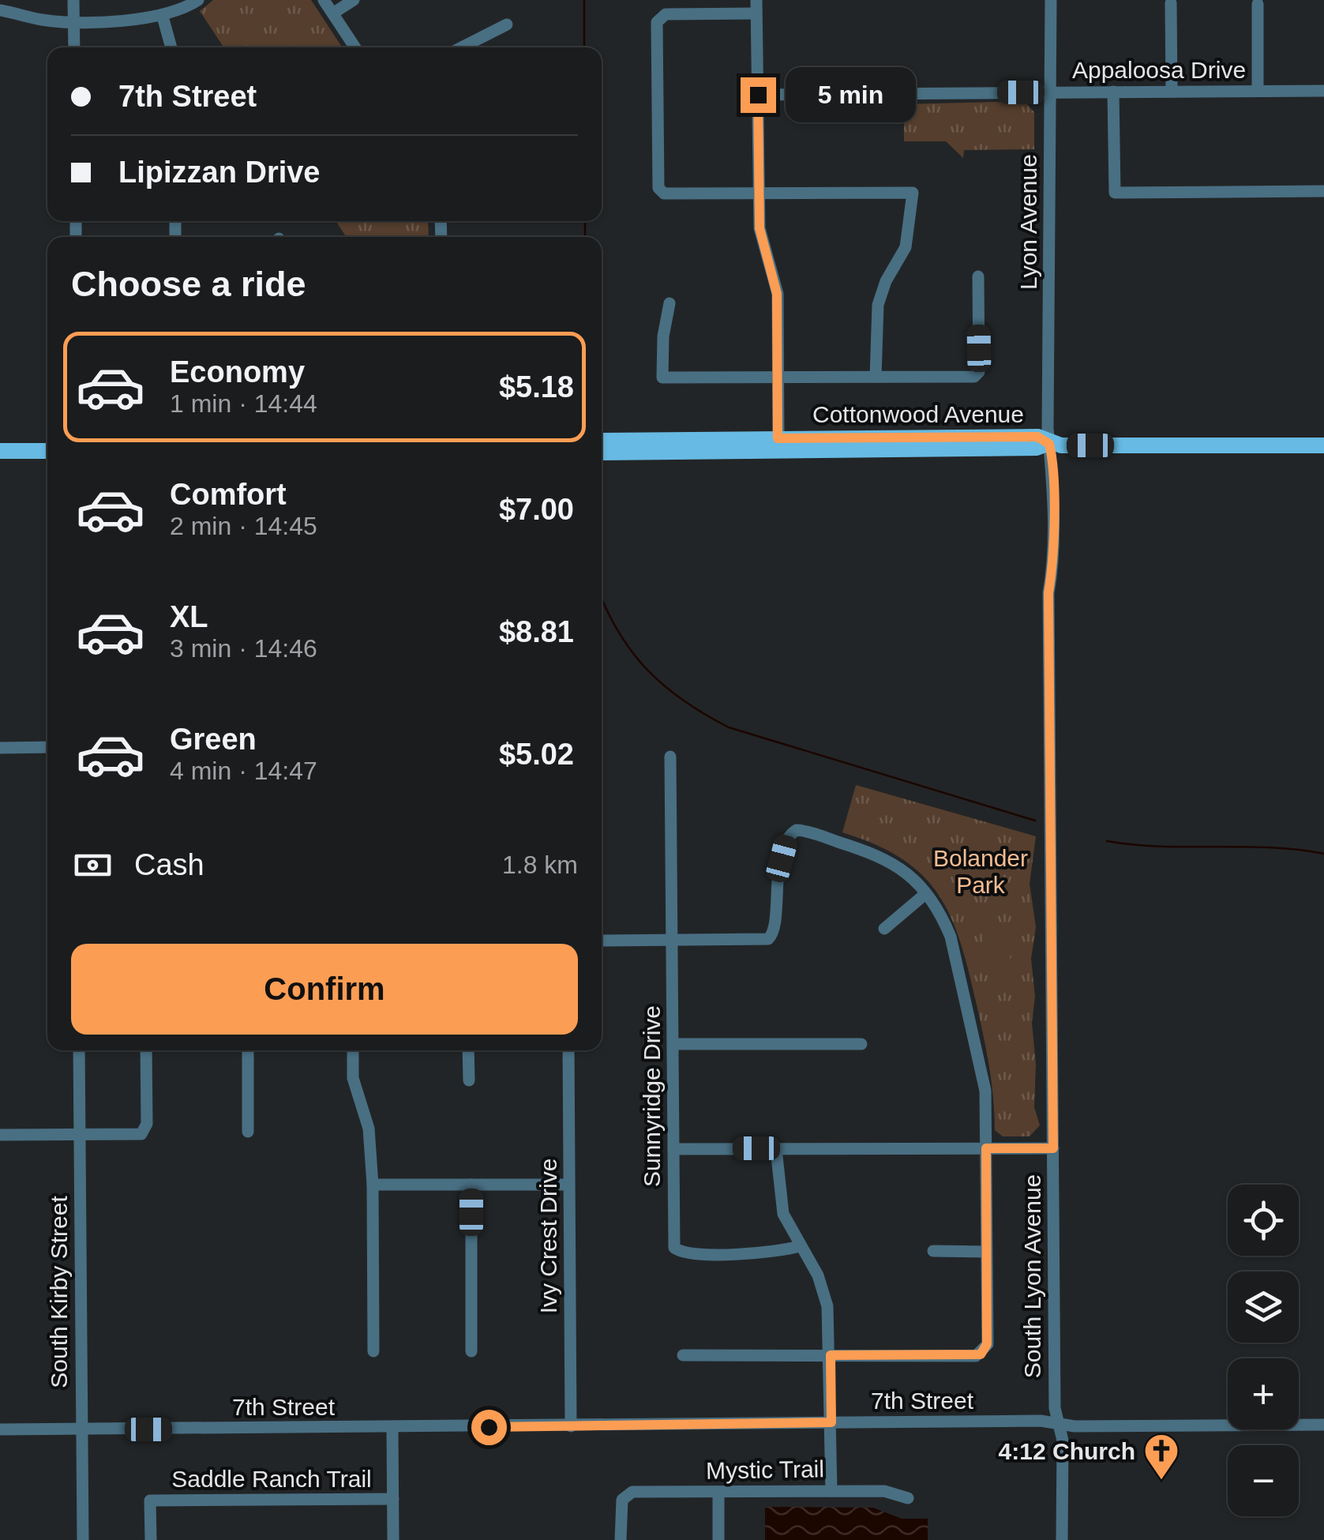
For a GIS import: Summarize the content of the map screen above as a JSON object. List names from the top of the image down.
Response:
{
  "streets": {
    "main road": ["Cottonwood Avenue"],
    "street": [
      "Appaloosa Drive",
      "Lyon Avenue",
      "Sunnyridge Drive",
      "Ivy Crest Drive",
      "South Lyon Avenue",
      "South Kirby Street",
      "7th Street",
      "Mystic Trail",
      "Saddle Ranch Trail"
    ]
  },
  "crossings": [
    ["Appaloosa Drive", "Lyon Avenue"],
    ["Lyon Avenue", "Cottonwood Avenue"],
    ["Lyon Avenue", "South Lyon Avenue"],
    ["Cottonwood Avenue", "South Lyon Avenue"],
    ["Ivy Crest Drive", "7th Street"],
    ["South Lyon Avenue", "7th Street"],
    ["South Kirby Street", "7th Street"]
  ],
  "parks": ["Bolander Park"],
  "places": {
    "church": ["4:12 Church"]
  },
  "page": {
    "banner": ["7th Street", "Lipizzan Drive"],
    "bubble": "5 min",
    "heading": "Choose a ride",
    "list": [
      {
        "name": "Economy",
        "note": "1 min · 14:44",
        "value": "$5.18"
      },
      {
        "name": "Comfort",
        "note": "2 min · 14:45",
        "value": "$7.00"
      },
      {
        "name": "XL",
        "note": "3 min · 14:46",
        "value": "$8.81"
      },
      {
        "name": "Green",
        "note": "4 min · 14:47",
        "value": "$5.02"
      }
    ],
    "pay": ["Cash", "1.8 km"],
    "buttons": "Confirm",
    "map_buttons": ["+", "−"]
  }
}
